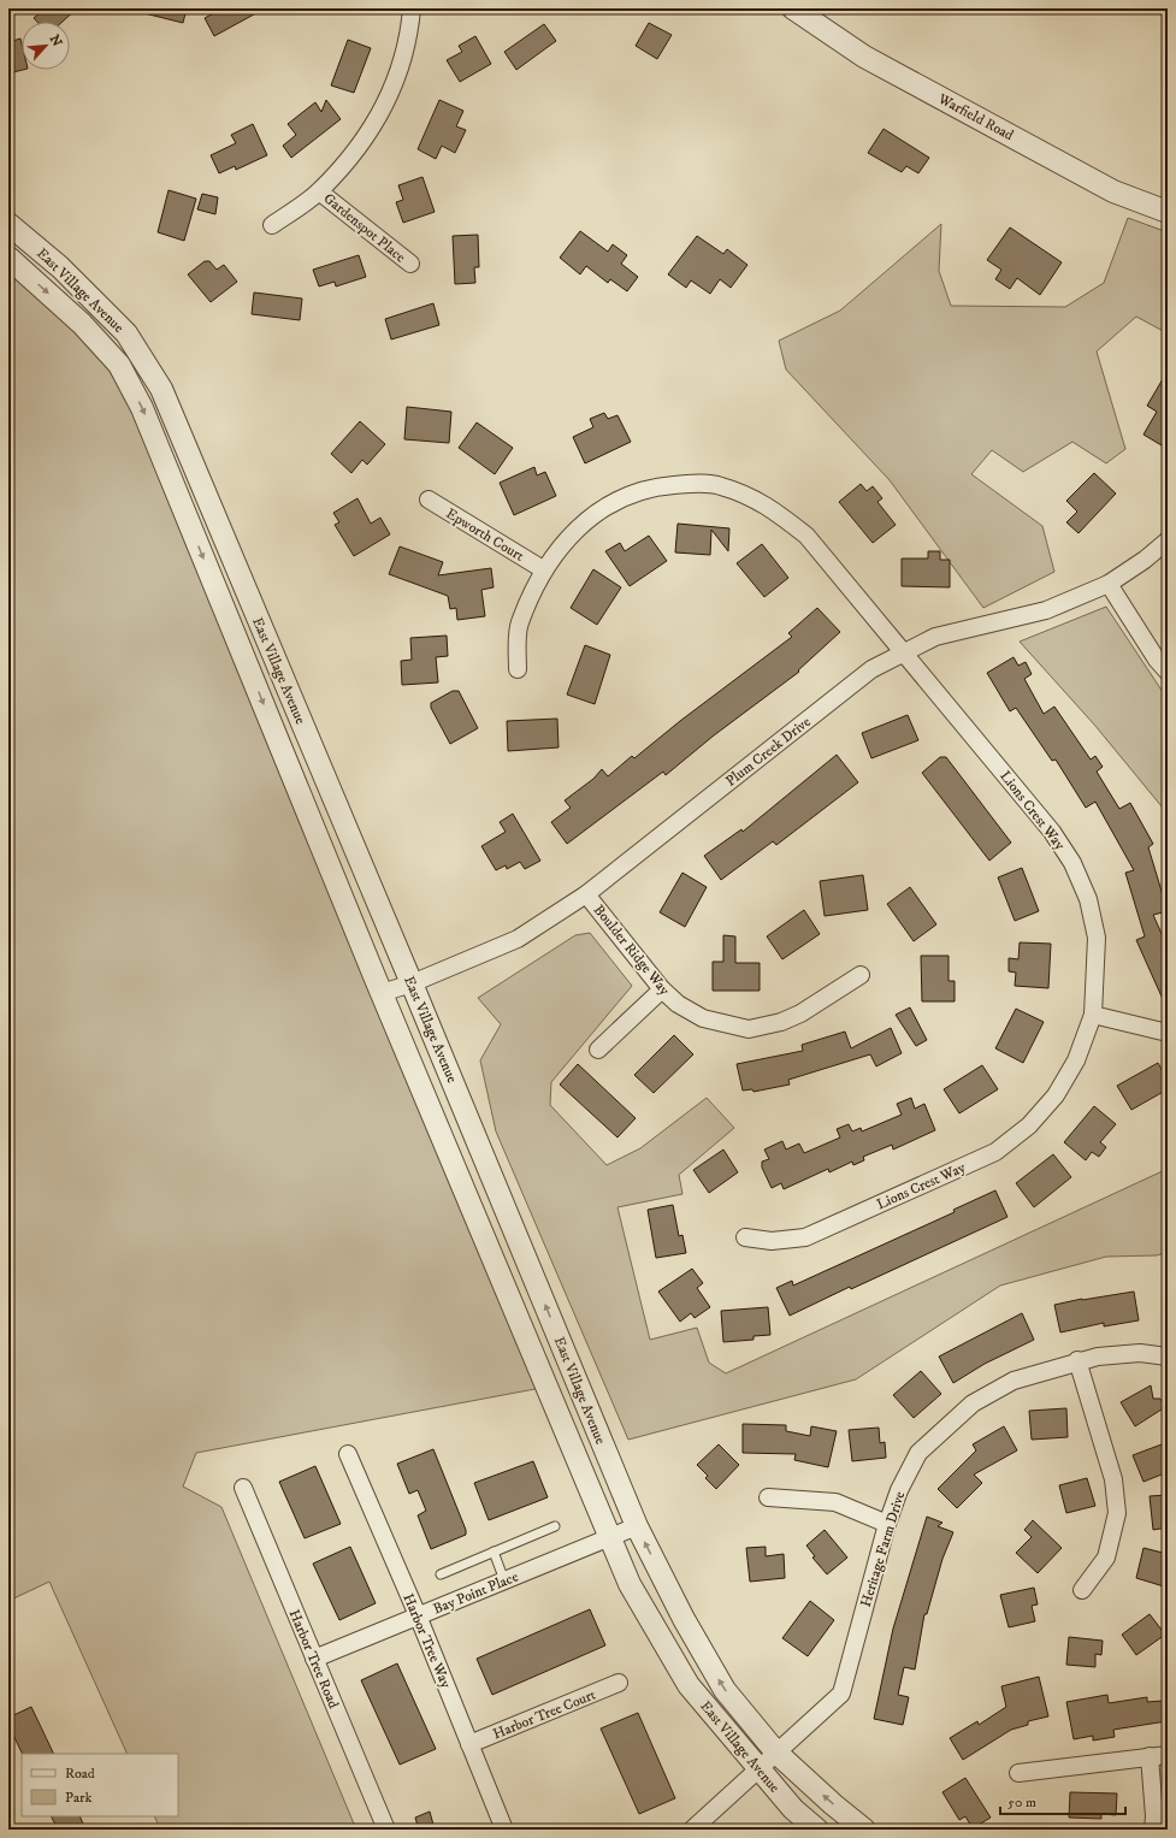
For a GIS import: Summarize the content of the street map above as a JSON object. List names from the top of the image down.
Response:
{
  "streets": {
    "street": [
      "Warfield Road",
      "Gardenspot Place",
      "East Village Avenue",
      "Epworth Court",
      "Plum Creek Drive",
      "Lions Crest Way",
      "Boulder Ridge Way",
      "Heritage Farm Drive",
      "Bay Point Place",
      "Harbor Tree Way",
      "Harbor Tree Road",
      "Harbor Tree Court"
    ]
  },
  "crossings": [
    ["East Village Avenue", "Plum Creek Drive"],
    ["East Village Avenue", "Heritage Farm Drive"],
    ["East Village Avenue", "Bay Point Place"],
    ["Epworth Court", "Lions Crest Way"],
    ["Plum Creek Drive", "Lions Crest Way"],
    ["Plum Creek Drive", "Boulder Ridge Way"],
    ["Bay Point Place", "Harbor Tree Way"],
    ["Bay Point Place", "Harbor Tree Road"],
    ["Harbor Tree Way", "Harbor Tree Court"]
  ],
  "legend": ["Road", "Park"],
  "scale_bar": "50 m",
  "north": "top right"
}
